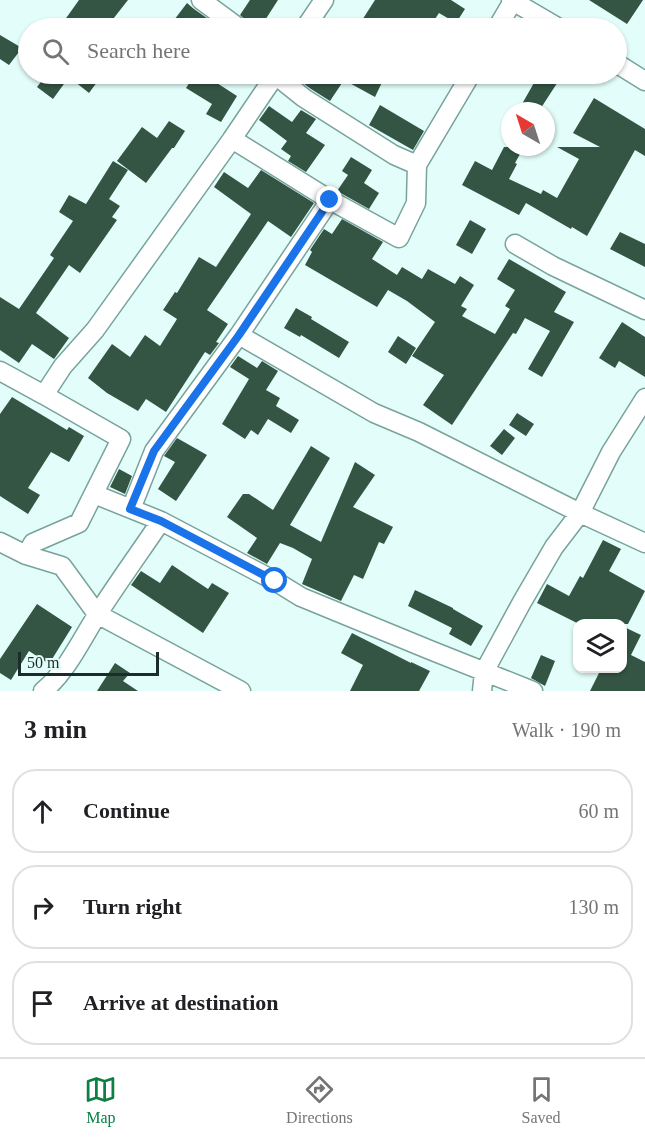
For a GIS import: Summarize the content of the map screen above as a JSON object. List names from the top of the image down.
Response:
{
  "scale_bar": "50 m",
  "north": "top left",
  "page": {
    "search": "Search here",
    "scale": "50 m",
    "heading": ["3 min", "Walk · 190 m"],
    "list": [
      ["Continue", "60 m"],
      ["Turn right", "130 m"],
      "Arrive at destination"
    ],
    "nav": ["Map", "Directions", "Saved"]
  }
}
